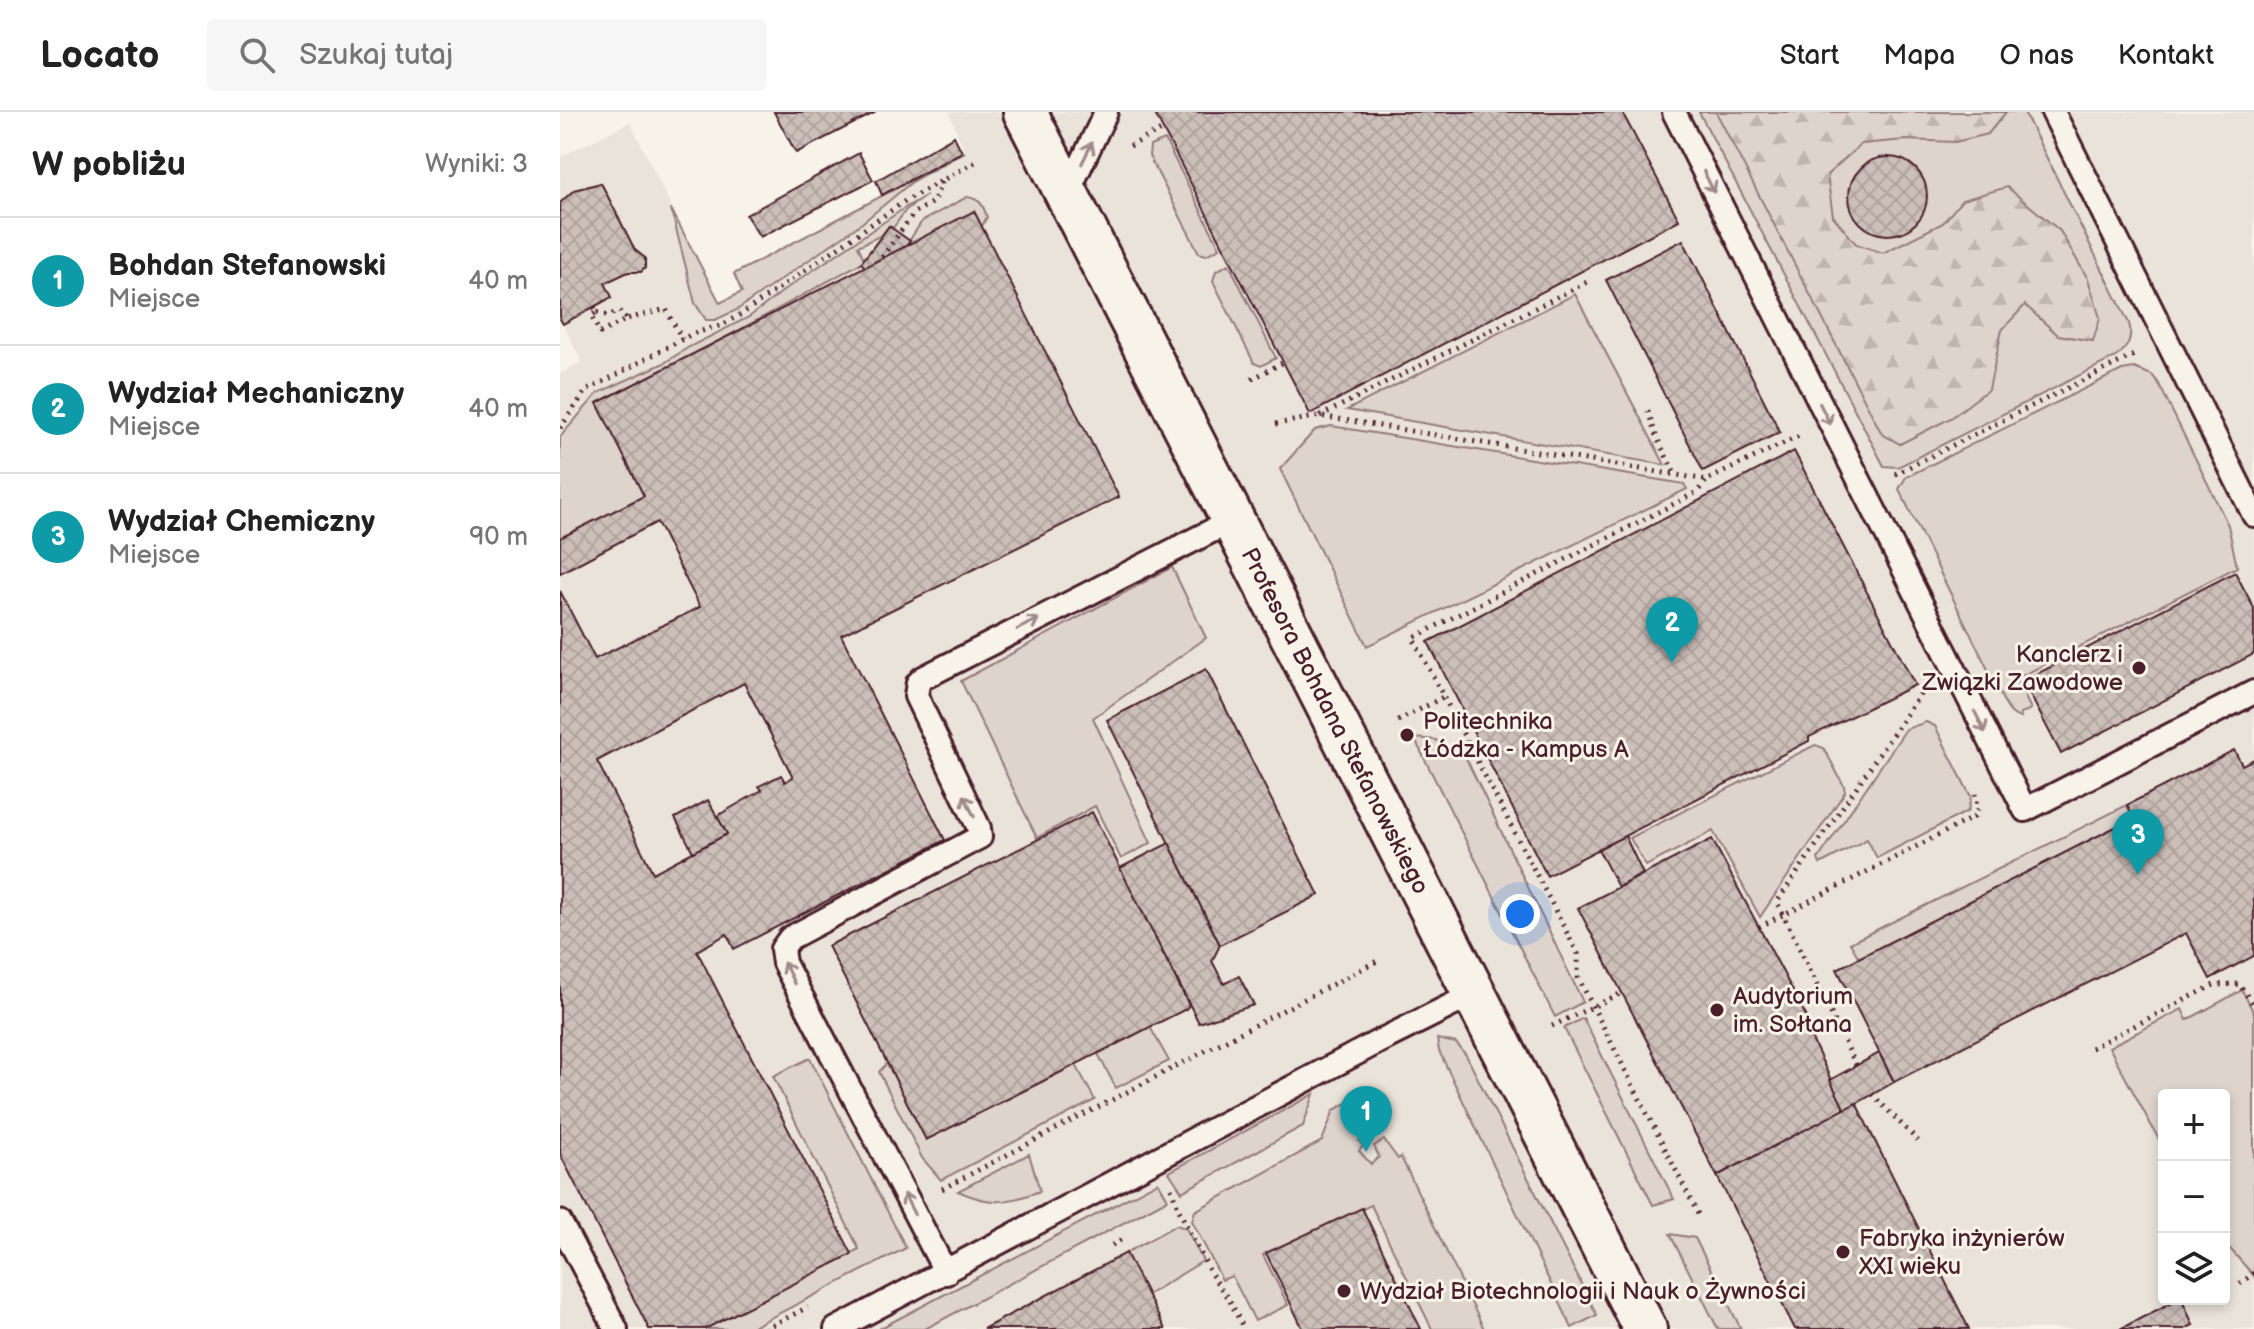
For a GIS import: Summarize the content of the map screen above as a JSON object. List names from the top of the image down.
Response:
{
  "streets": {
    "street": ["Profesora Bohdana Stefanowskiego"]
  },
  "places": [
    "Kanclerz i Związki Zawodowe",
    "Politechnika Łódzka - Kampus A",
    "Audytorium im. Sołtana",
    "Fabryka inżynierów XXI wieku",
    "Wydział Biotechnologii i Nauk o Żywności"
  ],
  "page": {
    "header": "Locato",
    "search": "Szukaj tutaj",
    "nav": [
      "Start",
      "Mapa",
      "O nas",
      "Kontakt"
    ],
    "heading": ["W pobliżu", "Wyniki: 3"],
    "list": [
      {
        "mark": "1",
        "name": "Bohdan Stefanowski",
        "note": "Miejsce",
        "value": "40 m"
      },
      {
        "mark": "2",
        "name": "Wydział Mechaniczny",
        "note": "Miejsce",
        "value": "40 m"
      },
      {
        "mark": "3",
        "name": "Wydział Chemiczny",
        "note": "Miejsce",
        "value": "90 m"
      }
    ],
    "pins": ["2", "3", "1"],
    "map_buttons": ["+", "−"]
  }
}
